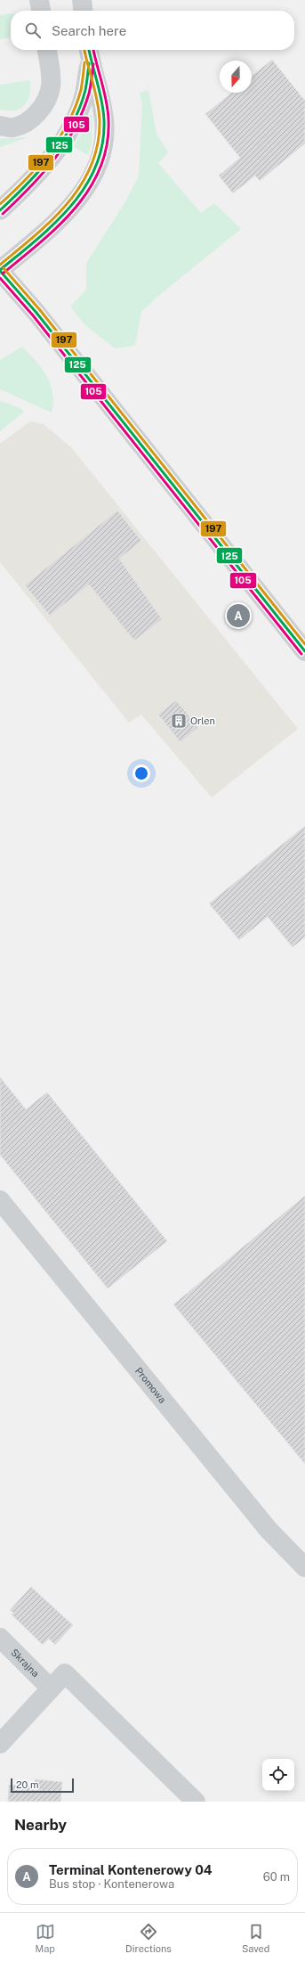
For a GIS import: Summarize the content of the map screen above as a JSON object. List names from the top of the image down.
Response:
{
  "streets": {
    "street": ["Promowa", "Skrajna"]
  },
  "places": {
    "building": ["Orlen"]
  },
  "lines": ["transit line 125", "transit line 105", "transit line 197"],
  "scale_bar": "20 m",
  "north": "bottom",
  "page": {
    "search": "Search here",
    "pins": "A",
    "scale": "20 m",
    "heading": "Nearby",
    "list": [
      {
        "mark": "A",
        "name": "Terminal Kontenerowy 04",
        "note": "Bus stop · Kontenerowa",
        "value": "60 m"
      }
    ],
    "nav": ["Map", "Directions", "Saved"]
  }
}
